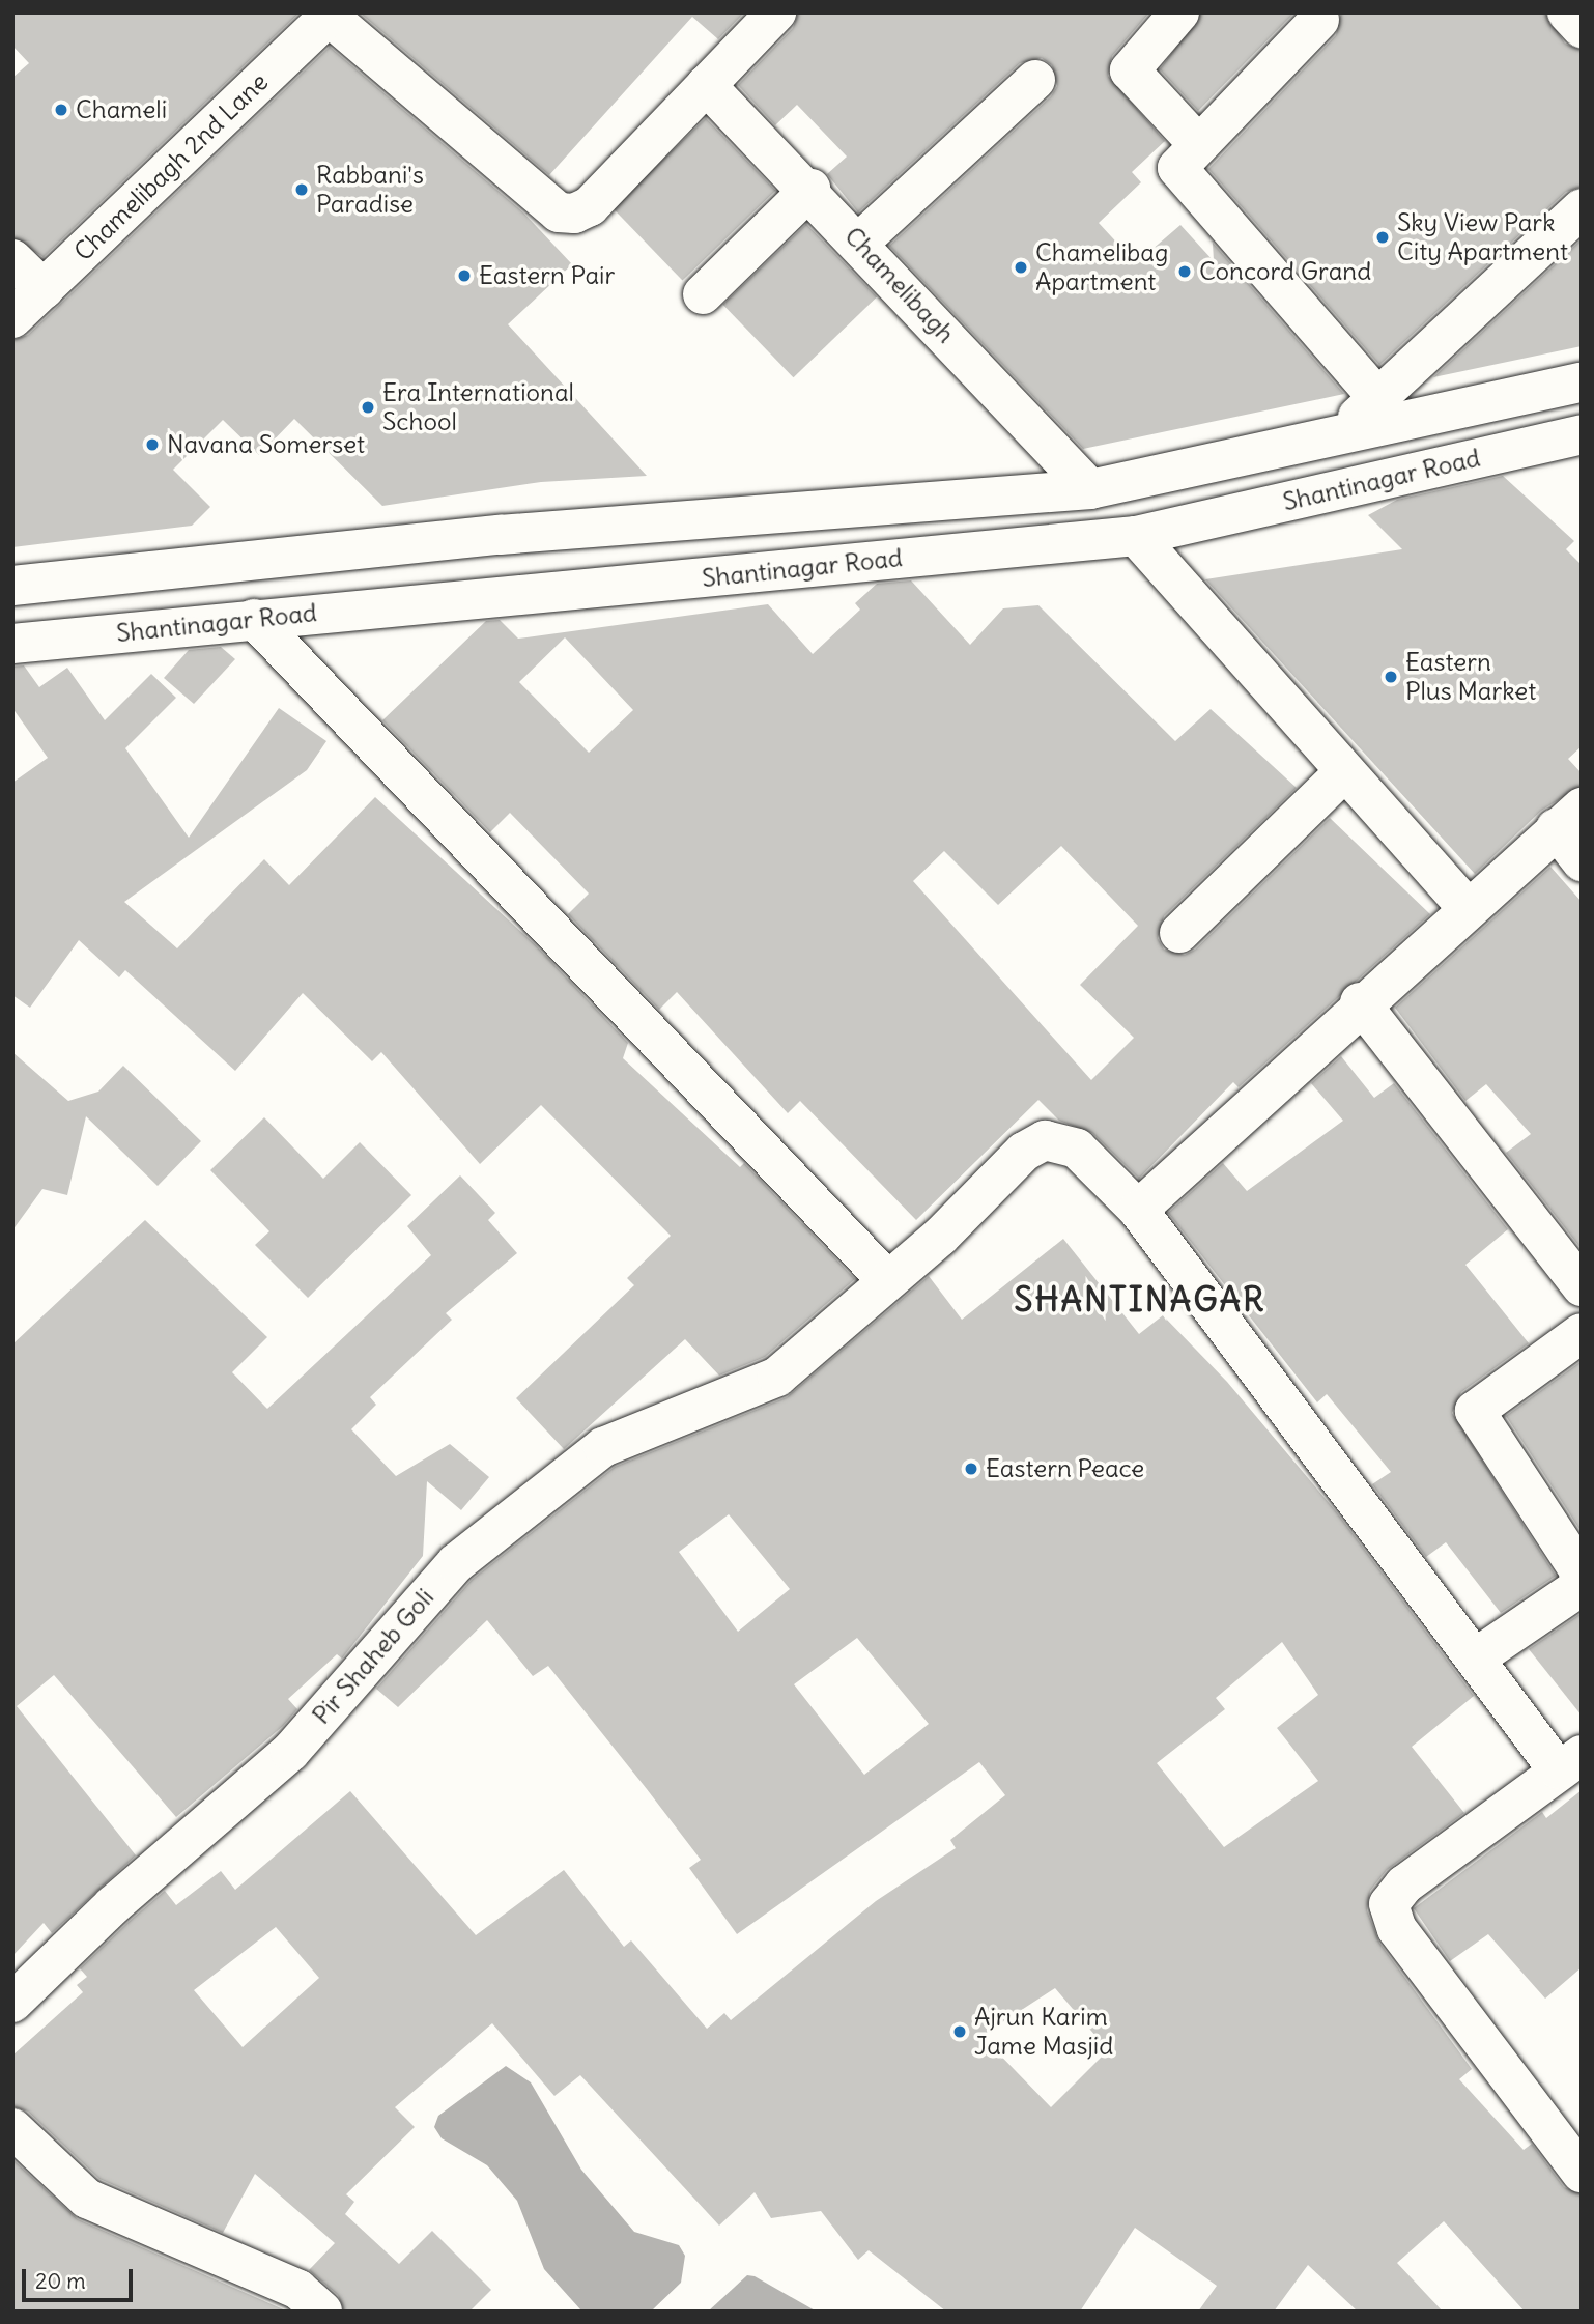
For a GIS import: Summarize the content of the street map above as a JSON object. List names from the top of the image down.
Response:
{
  "streets": {
    "street": [
      "Chamelibagh 2nd Lane",
      "Chamelibagh",
      "Shantinagar Road",
      "Pir Shaheb Goli"
    ]
  },
  "crossings": [
    ["Chamelibagh", "Shantinagar Road"]
  ],
  "districts": ["SHANTINAGAR"],
  "places": [
    "Chameli",
    "Rabbani's Paradise",
    "Sky View Park City Apartment",
    "Chamelibag Apartment",
    "Concord Grand",
    "Eastern Pair",
    "Era International School",
    "Navana Somerset",
    "Eastern Plus Market",
    "Eastern Peace",
    "Ajrun Karim Jame Masjid"
  ],
  "scale_bar": "20 m"
}
